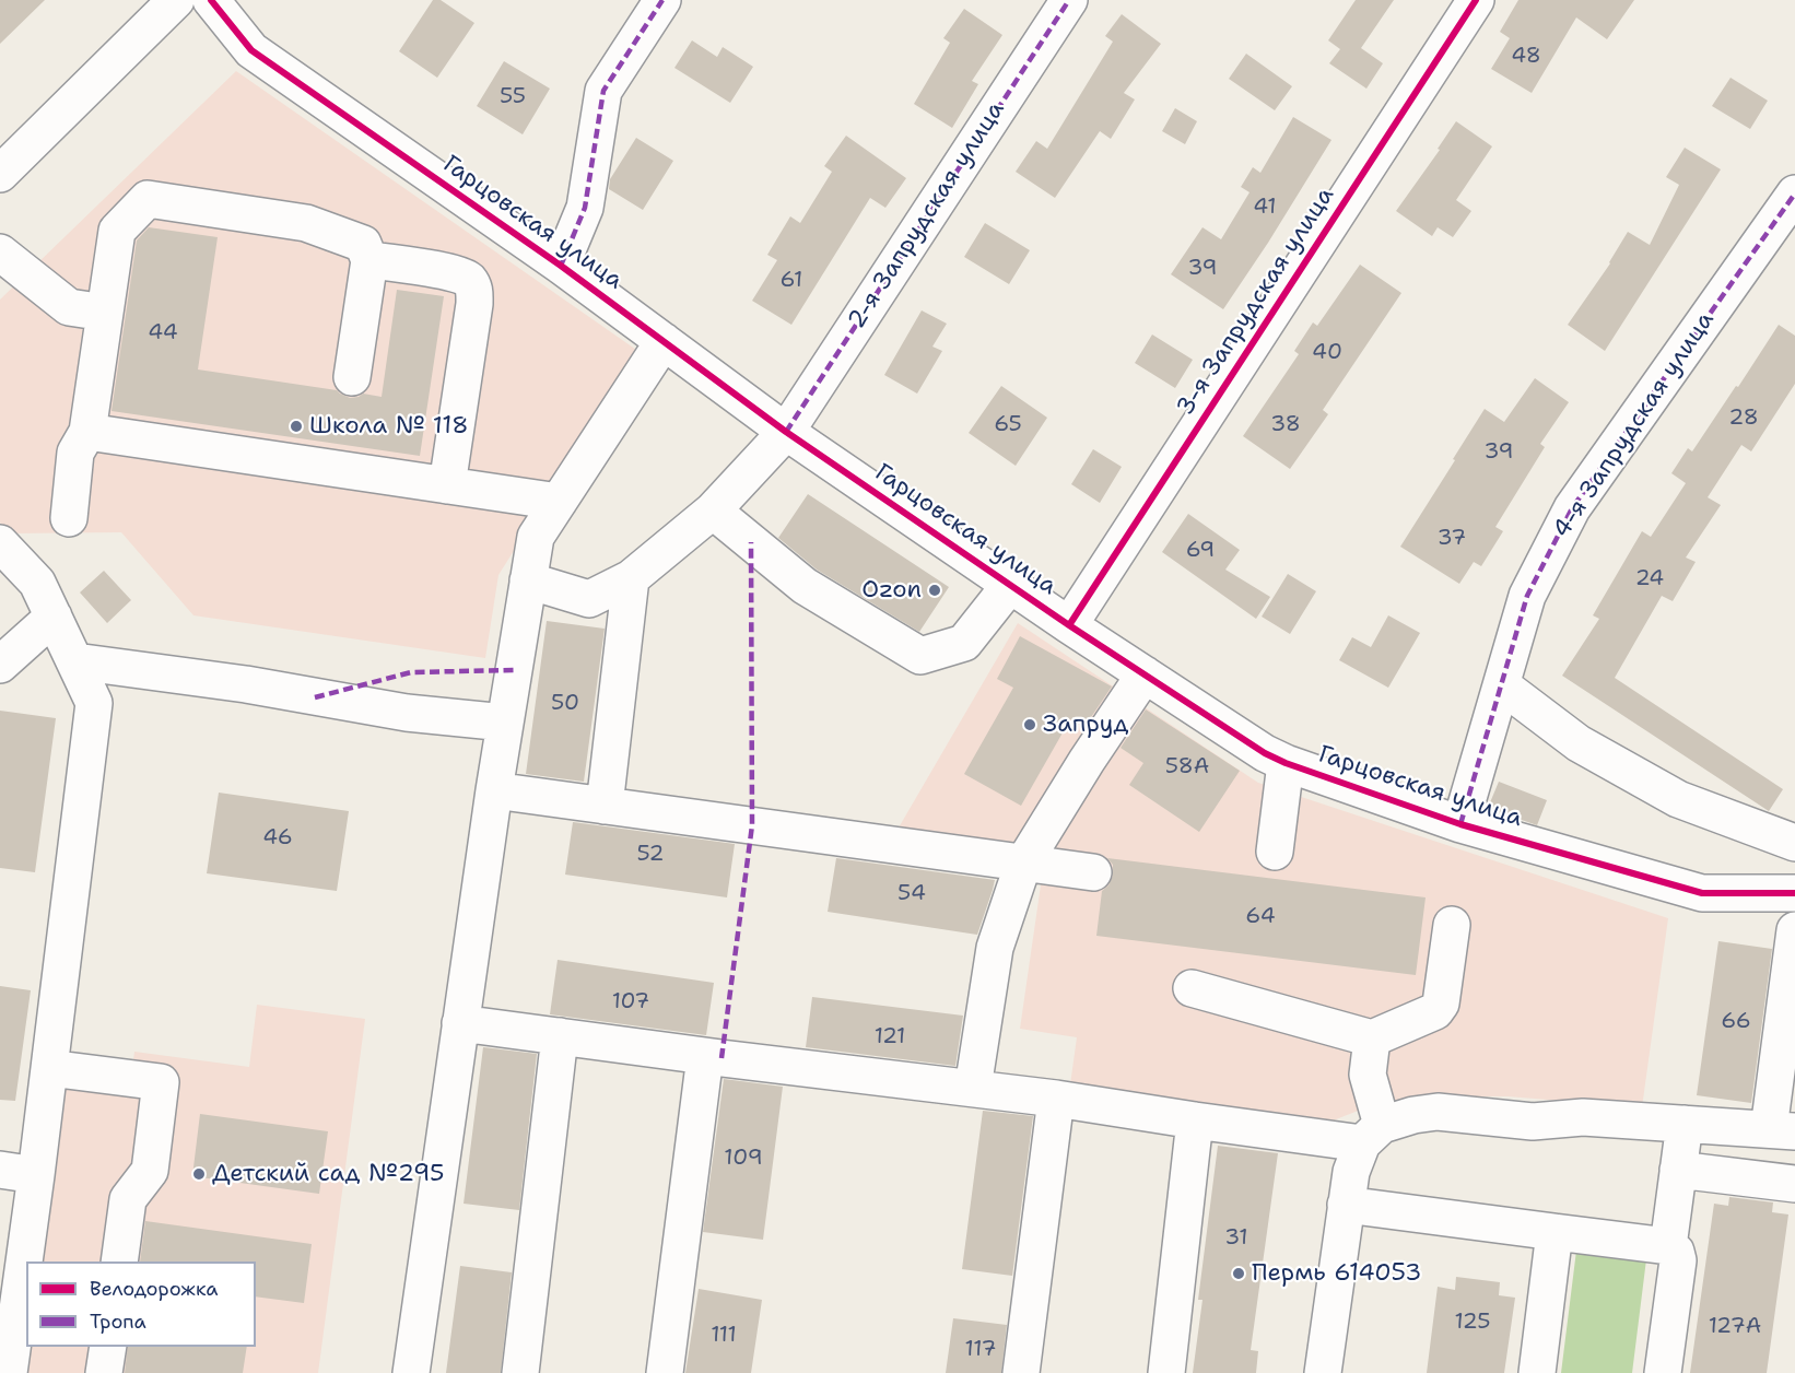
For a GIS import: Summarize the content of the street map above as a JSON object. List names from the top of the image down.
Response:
{
  "streets": {
    "street": [
      "2-я Запрудская улица",
      "Гарцовская улица",
      "3-я Запрудская улица",
      "4-я Запрудская улица"
    ]
  },
  "crossings": [
    ["2-я Запрудская улица", "Гарцовская улица"],
    ["Гарцовская улица", "3-я Запрудская улица"],
    ["Гарцовская улица", "4-я Запрудская улица"]
  ],
  "places": [
    "Школа № 118",
    "Ozon",
    "Запруд",
    "Детский сад №295",
    "Пермь 614053"
  ],
  "house_numbers": [
    "48",
    "55",
    "41",
    "39",
    "61",
    "44",
    "40",
    "28",
    "65",
    "38",
    "39",
    "37",
    "69",
    "24",
    "50",
    "58А",
    "46",
    "52",
    "54",
    "64",
    "107",
    "66",
    "121",
    "109",
    "31",
    "125",
    "127А",
    "111",
    "117"
  ],
  "legend": ["Велодорожка", "Тропа"]
}
